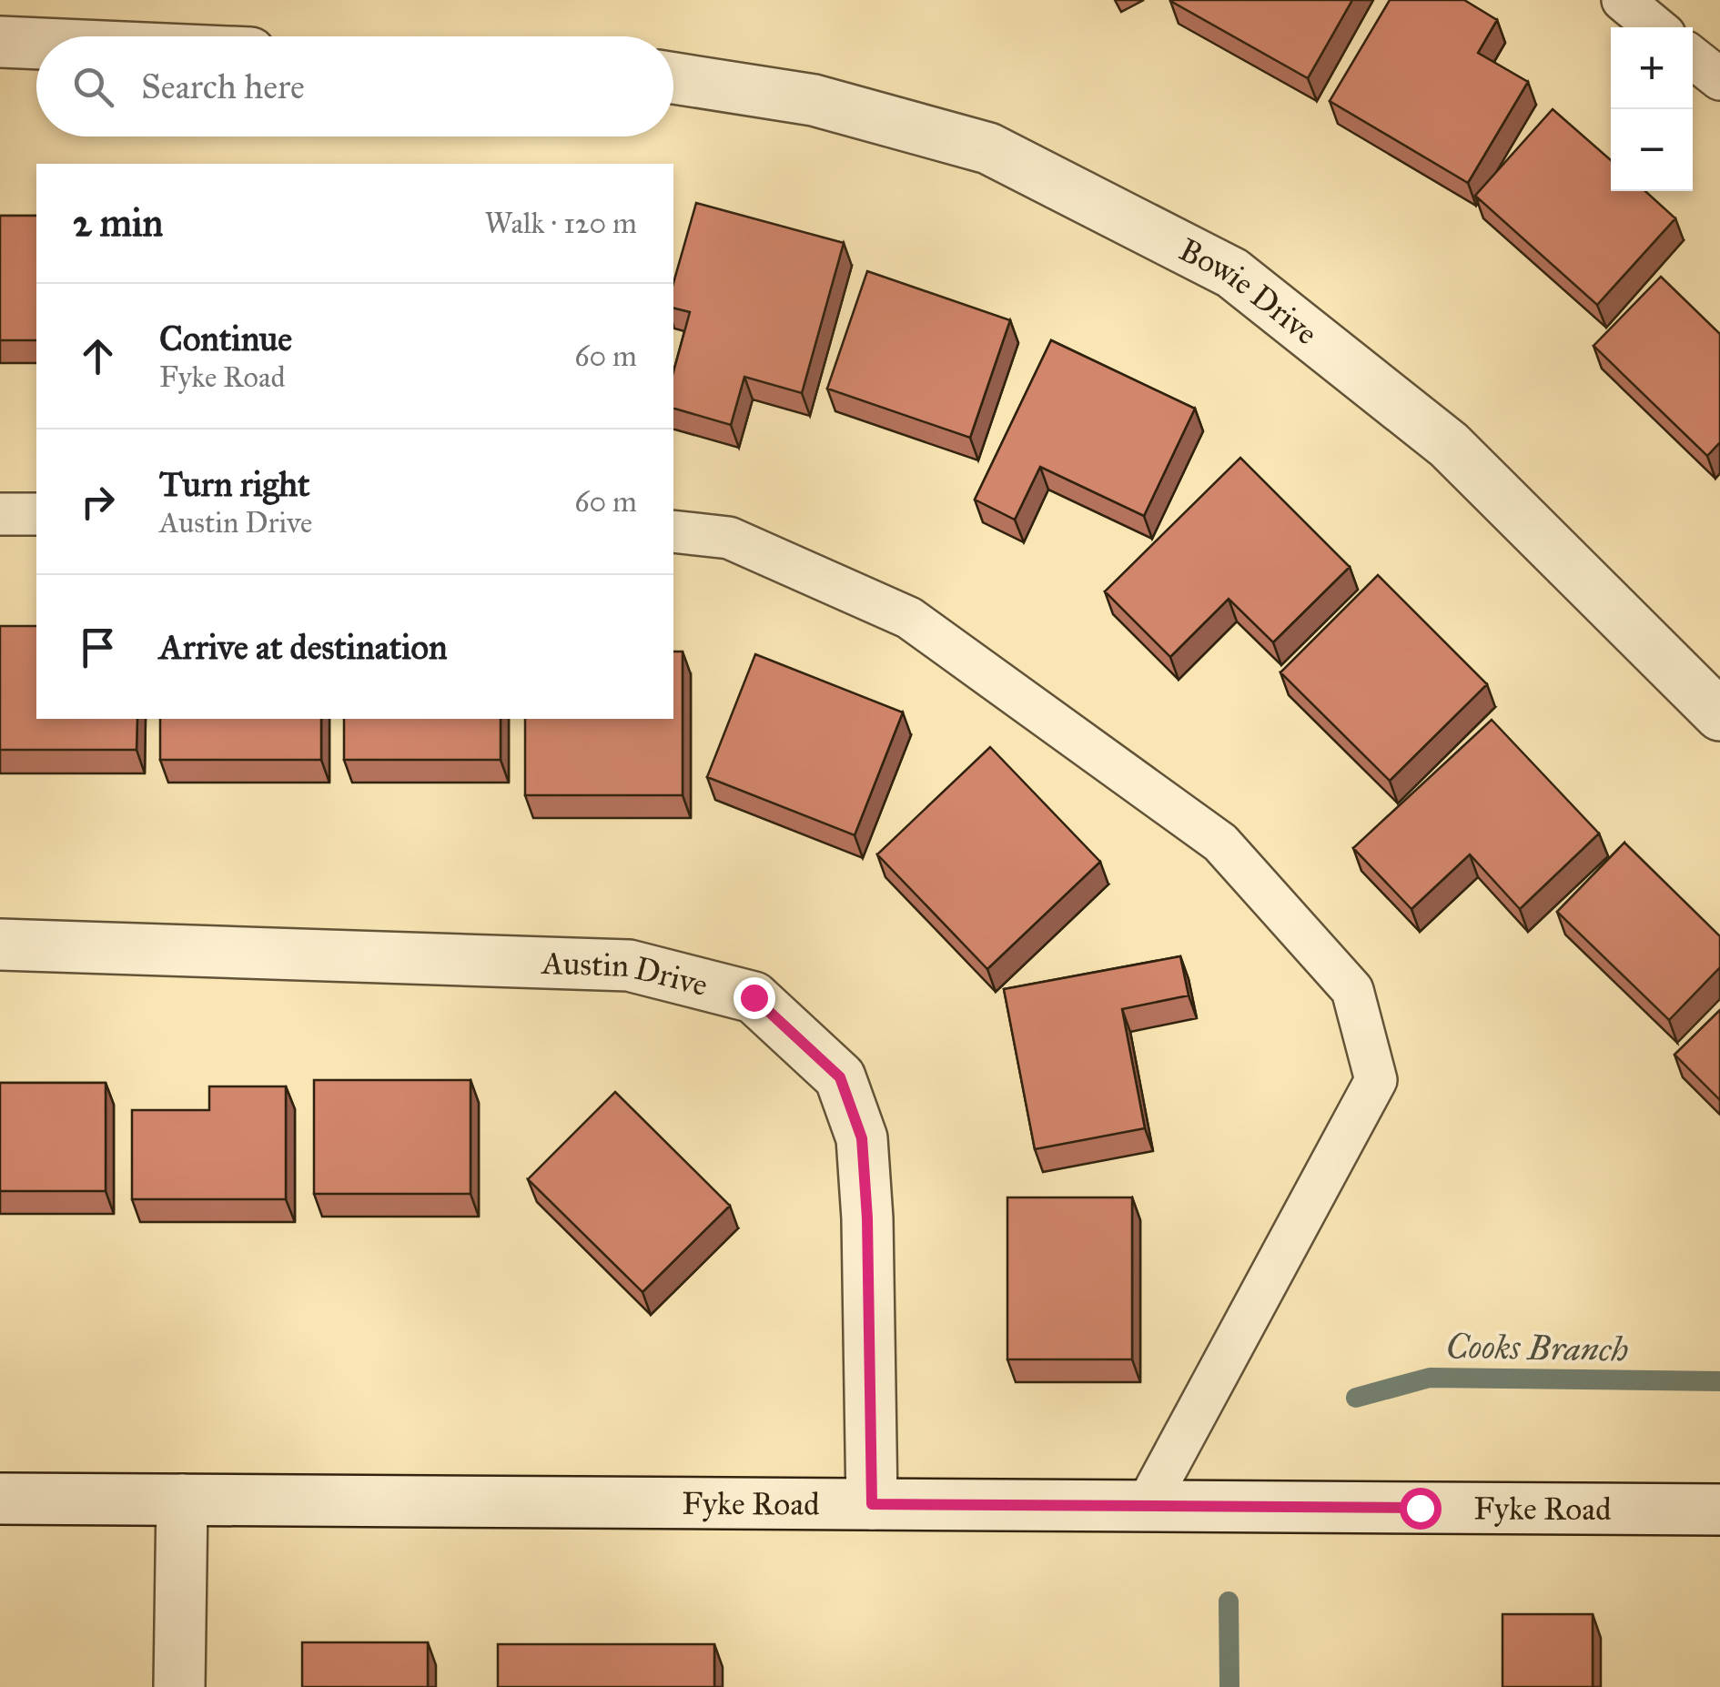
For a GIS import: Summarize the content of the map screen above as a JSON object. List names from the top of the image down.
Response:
{
  "streets": {
    "street": ["Bowie Drive", "Austin Drive", "Fyke Road"]
  },
  "crossings": [
    ["Austin Drive", "Fyke Road"]
  ],
  "water": ["Cooks Branch"],
  "page": {
    "map_buttons": ["+", "−"],
    "search": "Search here",
    "heading": ["2 min", "Walk · 120 m"],
    "list": [
      ["Continue", "Fyke Road", "60 m"],
      ["Turn right", "Austin Drive", "60 m"],
      "Arrive at destination"
    ]
  }
}
